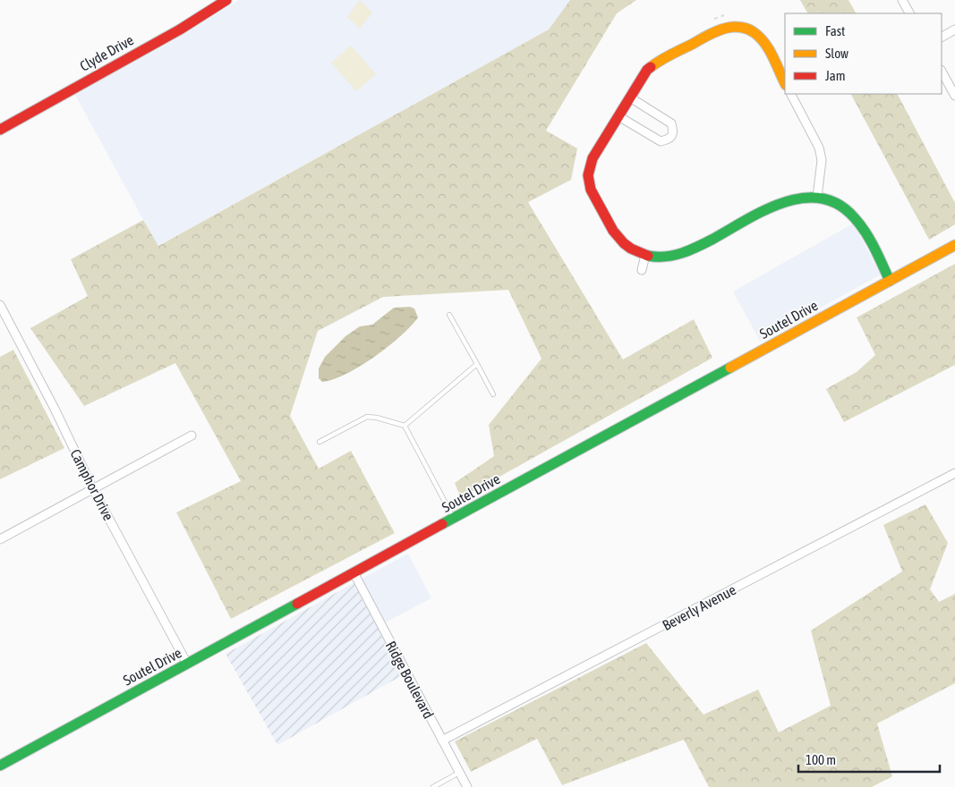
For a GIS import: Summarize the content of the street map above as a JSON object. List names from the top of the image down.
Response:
{
  "streets": {
    "main road": ["Clyde Drive", "Soutel Drive"],
    "street": ["Camphor Drive", "Beverly Avenue", "Ridge Boulevard"]
  },
  "crossings": [
    ["Soutel Drive", "Camphor Drive"],
    ["Soutel Drive", "Ridge Boulevard"],
    ["Beverly Avenue", "Ridge Boulevard"]
  ],
  "legend": ["Fast", "Slow", "Jam"],
  "scale_bar": "100 m"
}
